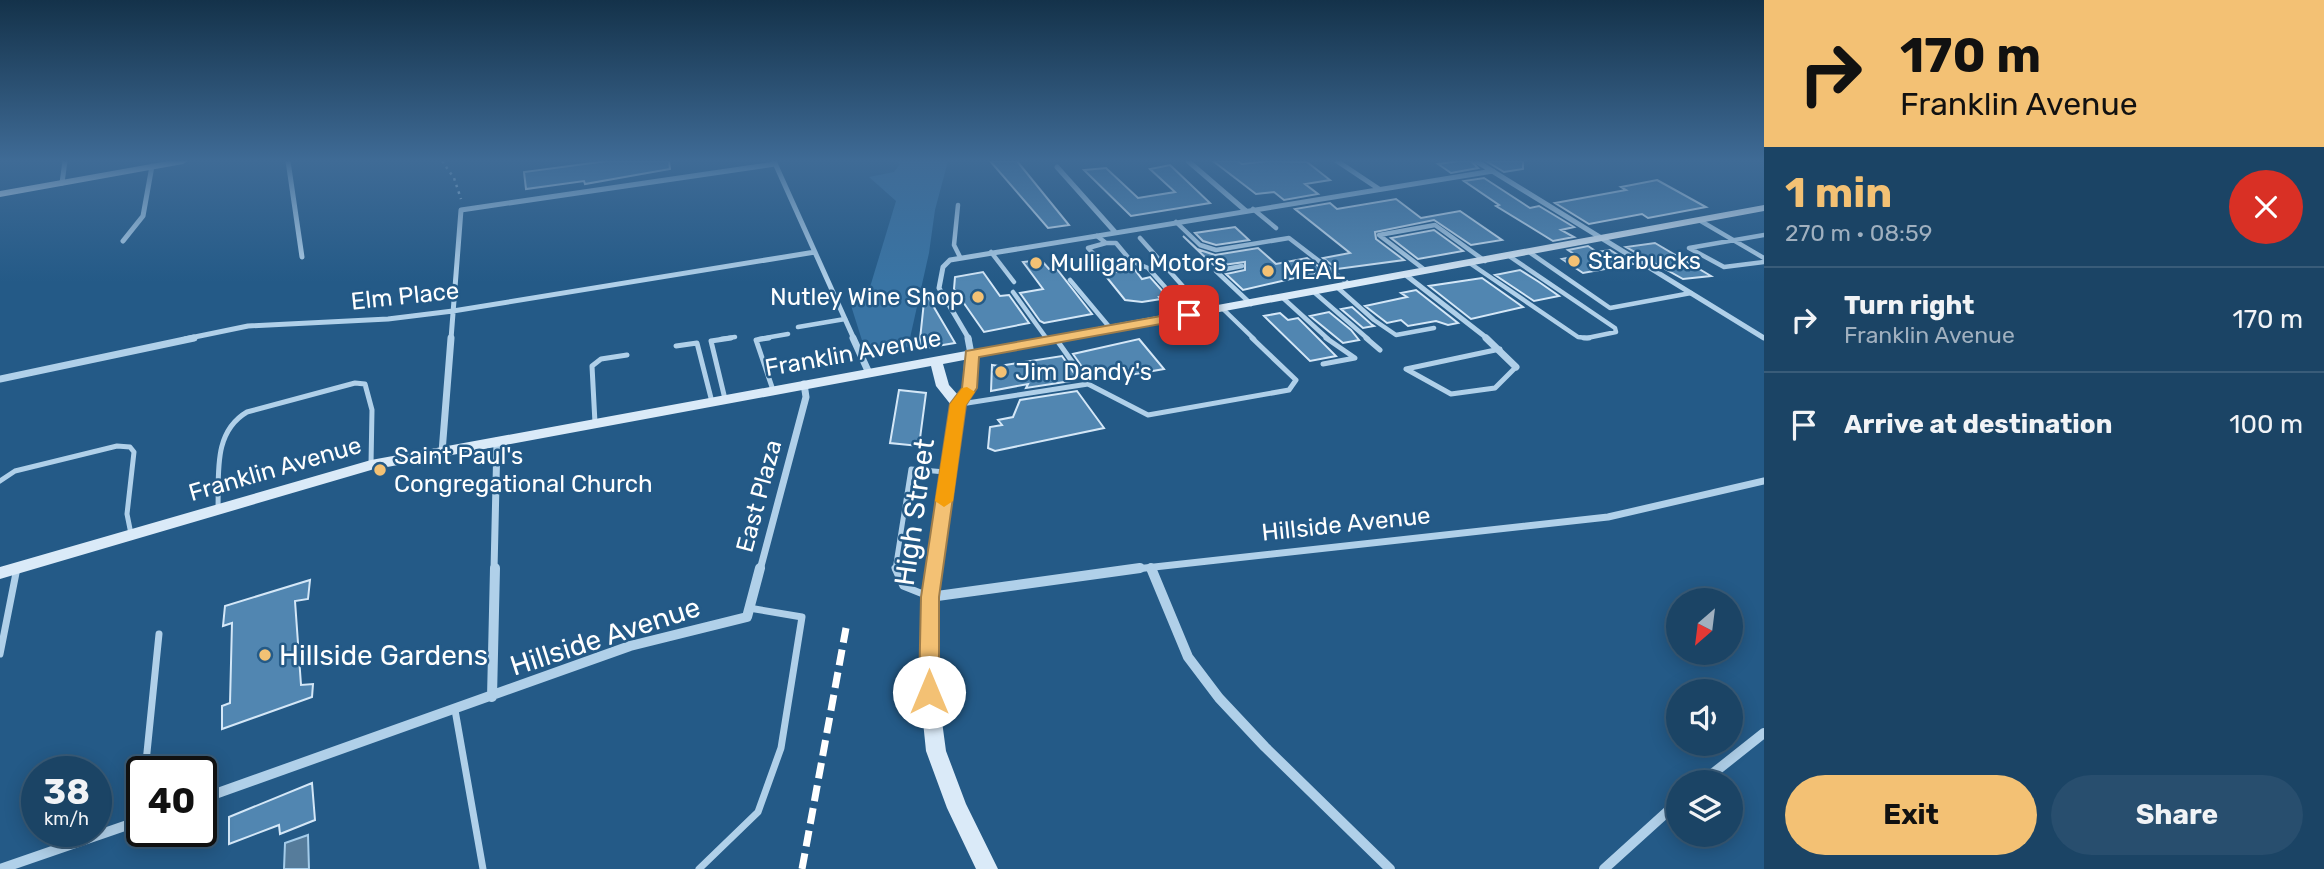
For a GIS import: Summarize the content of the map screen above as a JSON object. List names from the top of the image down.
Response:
{
  "streets": {
    "main road": ["Franklin Avenue", "High Street"],
    "street": ["Elm Place", "East Plaza", "Hillside Avenue"]
  },
  "crossings": [
    ["Franklin Avenue", "East Plaza"],
    ["Franklin Avenue", "High Street"],
    ["East Plaza", "Hillside Avenue"],
    ["High Street", "Hillside Avenue"]
  ],
  "places": [
    "Starbucks",
    "Mulligan Motors",
    "MEAL",
    "Nutley Wine Shop",
    "Jim Dandy's",
    "Saint Paul's Congregational Church",
    "Hillside Gardens"
  ],
  "north": "bottom left",
  "page": {
    "turn": ["170 m", "Franklin Avenue"],
    "heading": ["1 min", "270 m · 08:59"],
    "list": [
      {
        "name": "Turn right",
        "note": "Franklin Avenue",
        "value": "170 m"
      },
      {
        "name": "Arrive at destination",
        "value": "100 m"
      }
    ],
    "speed": "38 km/h",
    "limit": "40",
    "buttons": ["Exit", "Share"]
  }
}
